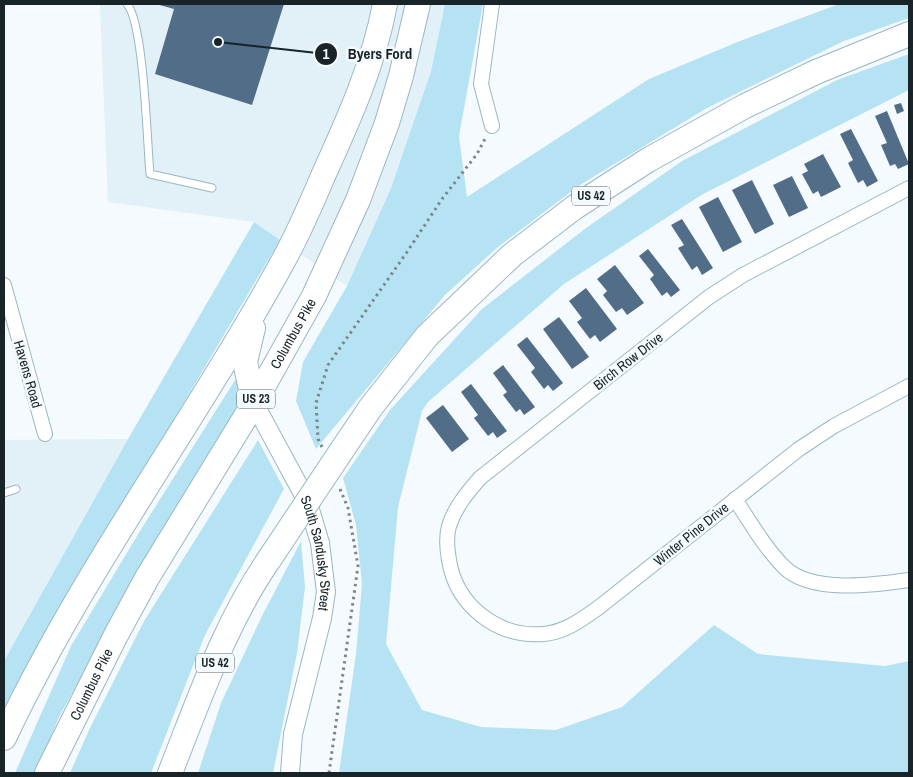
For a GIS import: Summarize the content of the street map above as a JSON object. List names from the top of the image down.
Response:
{
  "streets": {
    "highway": ["US 42", "Columbus Pike", "US 23"],
    "street": [
      "Birch Row Drive",
      "Havens Road",
      "Winter Pine Drive",
      "South Sandusky Street"
    ]
  },
  "crossings": [
    ["Columbus Pike", "South Sandusky Street"],
    ["Birch Row Drive", "Winter Pine Drive"]
  ],
  "places": ["Byers Ford"]
}
